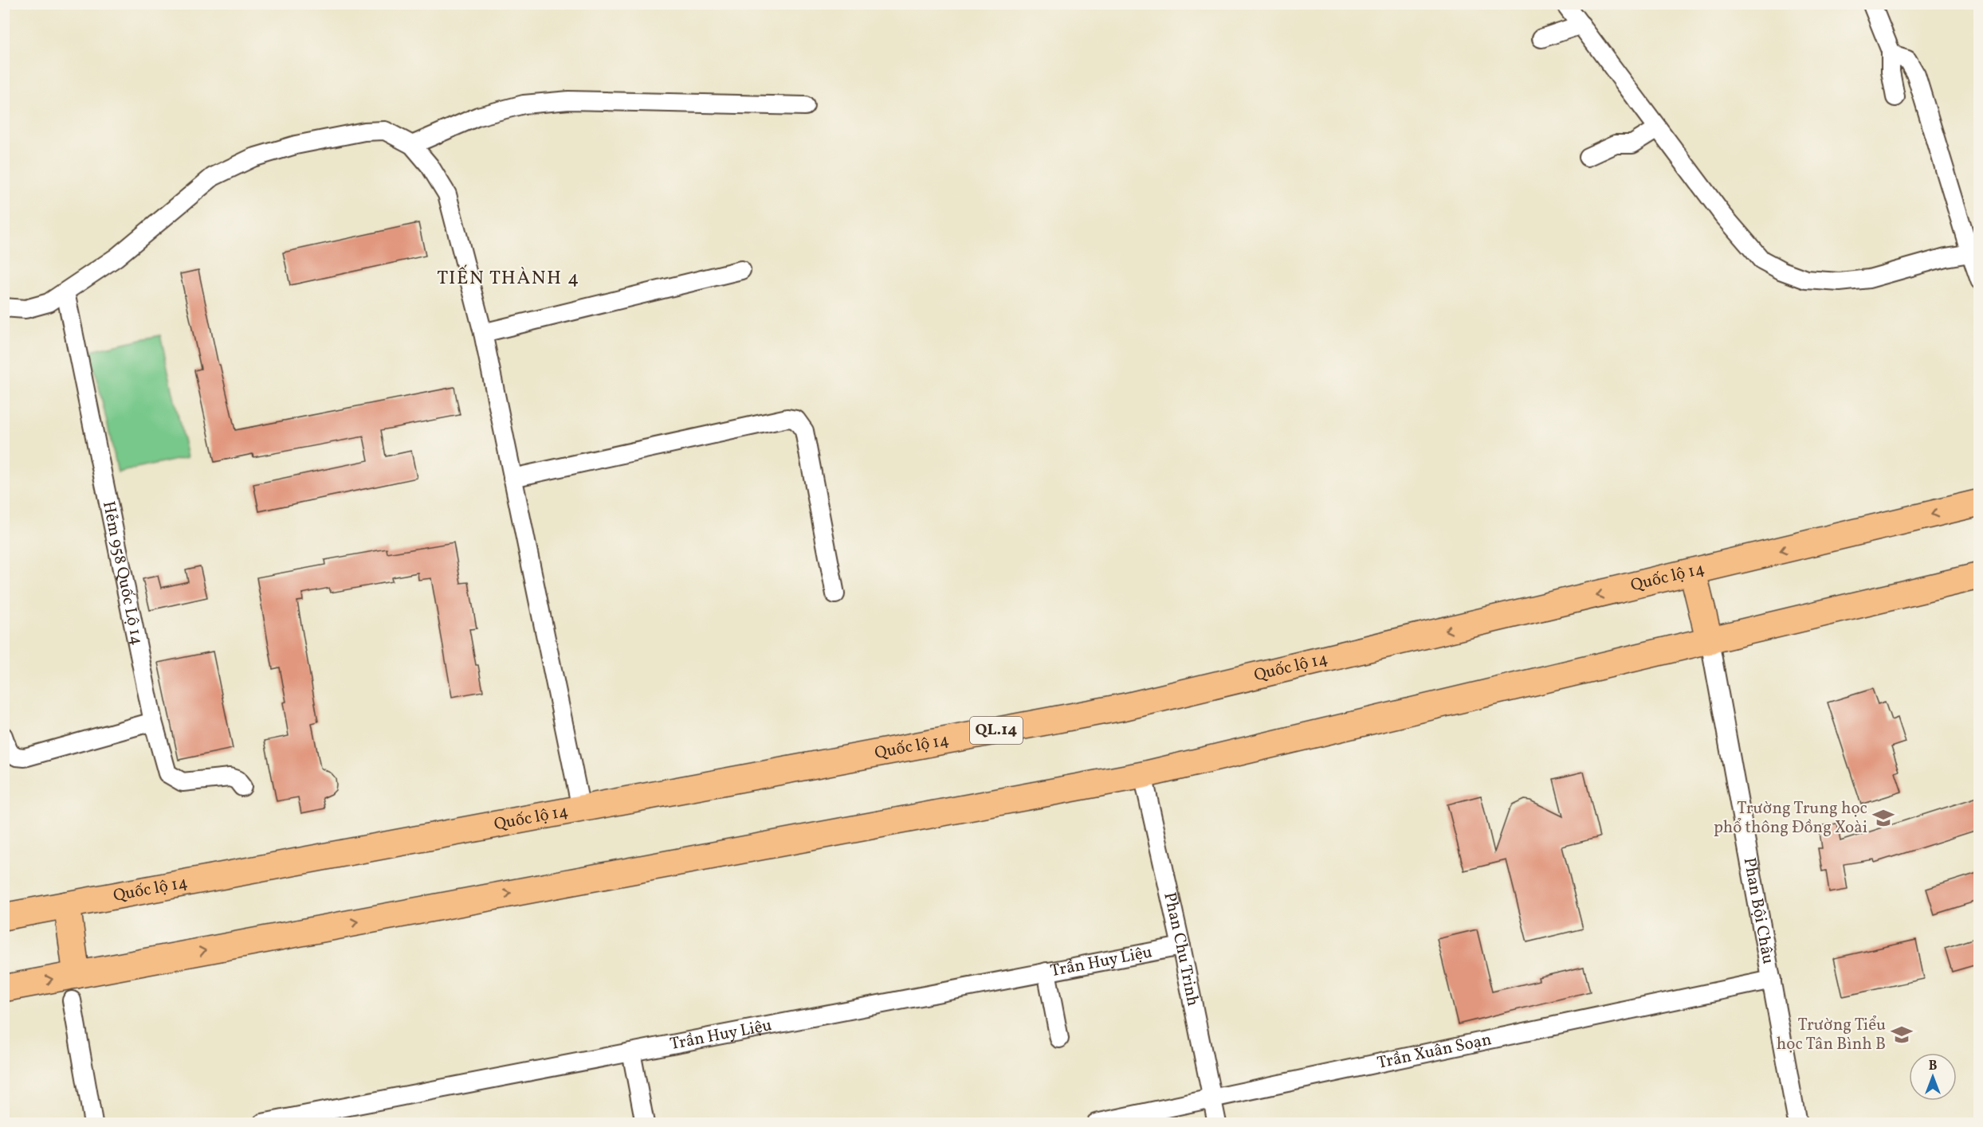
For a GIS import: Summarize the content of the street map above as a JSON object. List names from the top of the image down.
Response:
{
  "streets": {
    "highway": ["Quốc lộ 14", "QL.14"],
    "street": [
      "Hẻm 958 Quốc Lộ 14",
      "Phan Bội Châu",
      "Phan Chu Trinh",
      "Trần Huy Liệu",
      "Trần Xuân Soạn"
    ]
  },
  "crossings": [
    ["Phan Bội Châu", "Trần Xuân Soạn"],
    ["Phan Chu Trinh", "Trần Huy Liệu"],
    ["Phan Chu Trinh", "Trần Xuân Soạn"]
  ],
  "districts": ["TIẾN THÀNH 4"],
  "places": {
    "school or university": ["Trường Trung học phổ thông Đồng Xoài", "Trường Tiểu học Tân Bình B"]
  },
  "north": "top"
}
